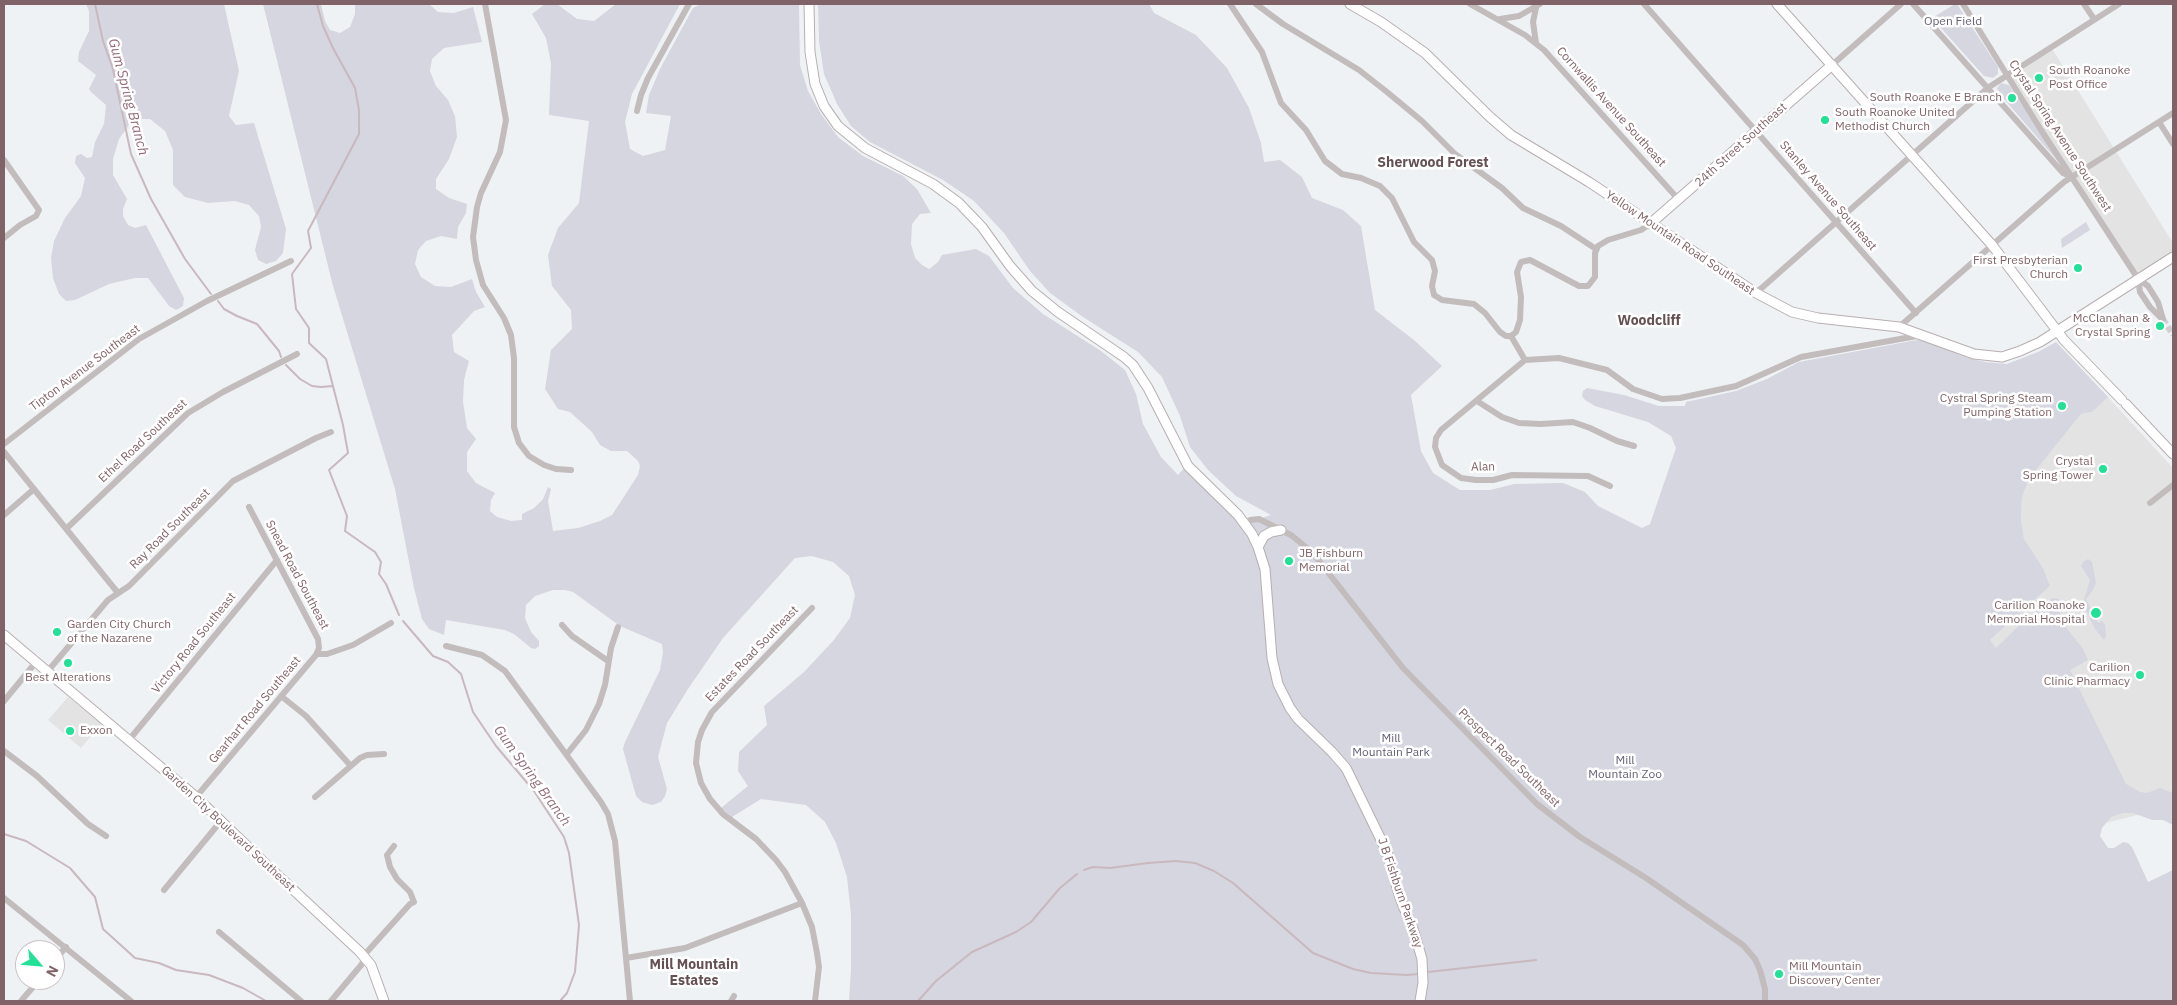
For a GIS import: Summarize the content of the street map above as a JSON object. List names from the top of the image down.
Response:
{
  "streets": {
    "street": [
      "Cornwallis Avenue Southeast",
      "Crystal Spring Avenue Southwest",
      "24th Street Southeast",
      "Stanley Avenue Southeast",
      "Yellow Mountain Road Southeast",
      "Tipton Avenue Southeast",
      "Ethel Road Southeast",
      "Alan",
      "Ray Road Southeast",
      "Snead Road Southeast",
      "Victory Road Southeast",
      "Estates Road Southeast",
      "Gearhart Road Southeast",
      "Prospect Road Southeast",
      "Garden City Boulevard Southeast",
      "J B Fishburn Parkway"
    ]
  },
  "crossings": [
    ["Cornwallis Avenue Southeast", "24th Street Southeast"],
    ["Crystal Spring Avenue Southwest", "Yellow Mountain Road Southeast"],
    ["24th Street Southeast", "Stanley Avenue Southeast"],
    ["24th Street Southeast", "Yellow Mountain Road Southeast"],
    ["Ray Road Southeast", "Garden City Boulevard Southeast"],
    ["Snead Road Southeast", "Victory Road Southeast"],
    ["Snead Road Southeast", "Gearhart Road Southeast"],
    ["Victory Road Southeast", "Garden City Boulevard Southeast"],
    ["Gearhart Road Southeast", "Garden City Boulevard Southeast"],
    ["Prospect Road Southeast", "J B Fishburn Parkway"]
  ],
  "districts": ["Sherwood Forest", "Woodcliff", "Mill Mountain Estates"],
  "water": ["Gum Spring Branch"],
  "parks": ["Open Field", "Mill Mountain Park", "Mill Mountain Zoo"],
  "places": [
    "South Roanoke Post Office",
    "South Roanoke E Branch",
    "South Roanoke United Methodist Church",
    "First Presbyterian Church",
    "McClanahan & Crystal Spring",
    "Cystral Spring Steam Pumping Station",
    "Crystal Spring Tower",
    "JB Fishburn Memorial",
    "Carilion Roanoke Memorial Hospital",
    "Garden City Church of the Nazarene",
    "Best Alterations",
    "Carilion Clinic Pharmacy",
    "Exxon",
    "Mill Mountain Discovery Center"
  ],
  "north": "bottom right"
}
